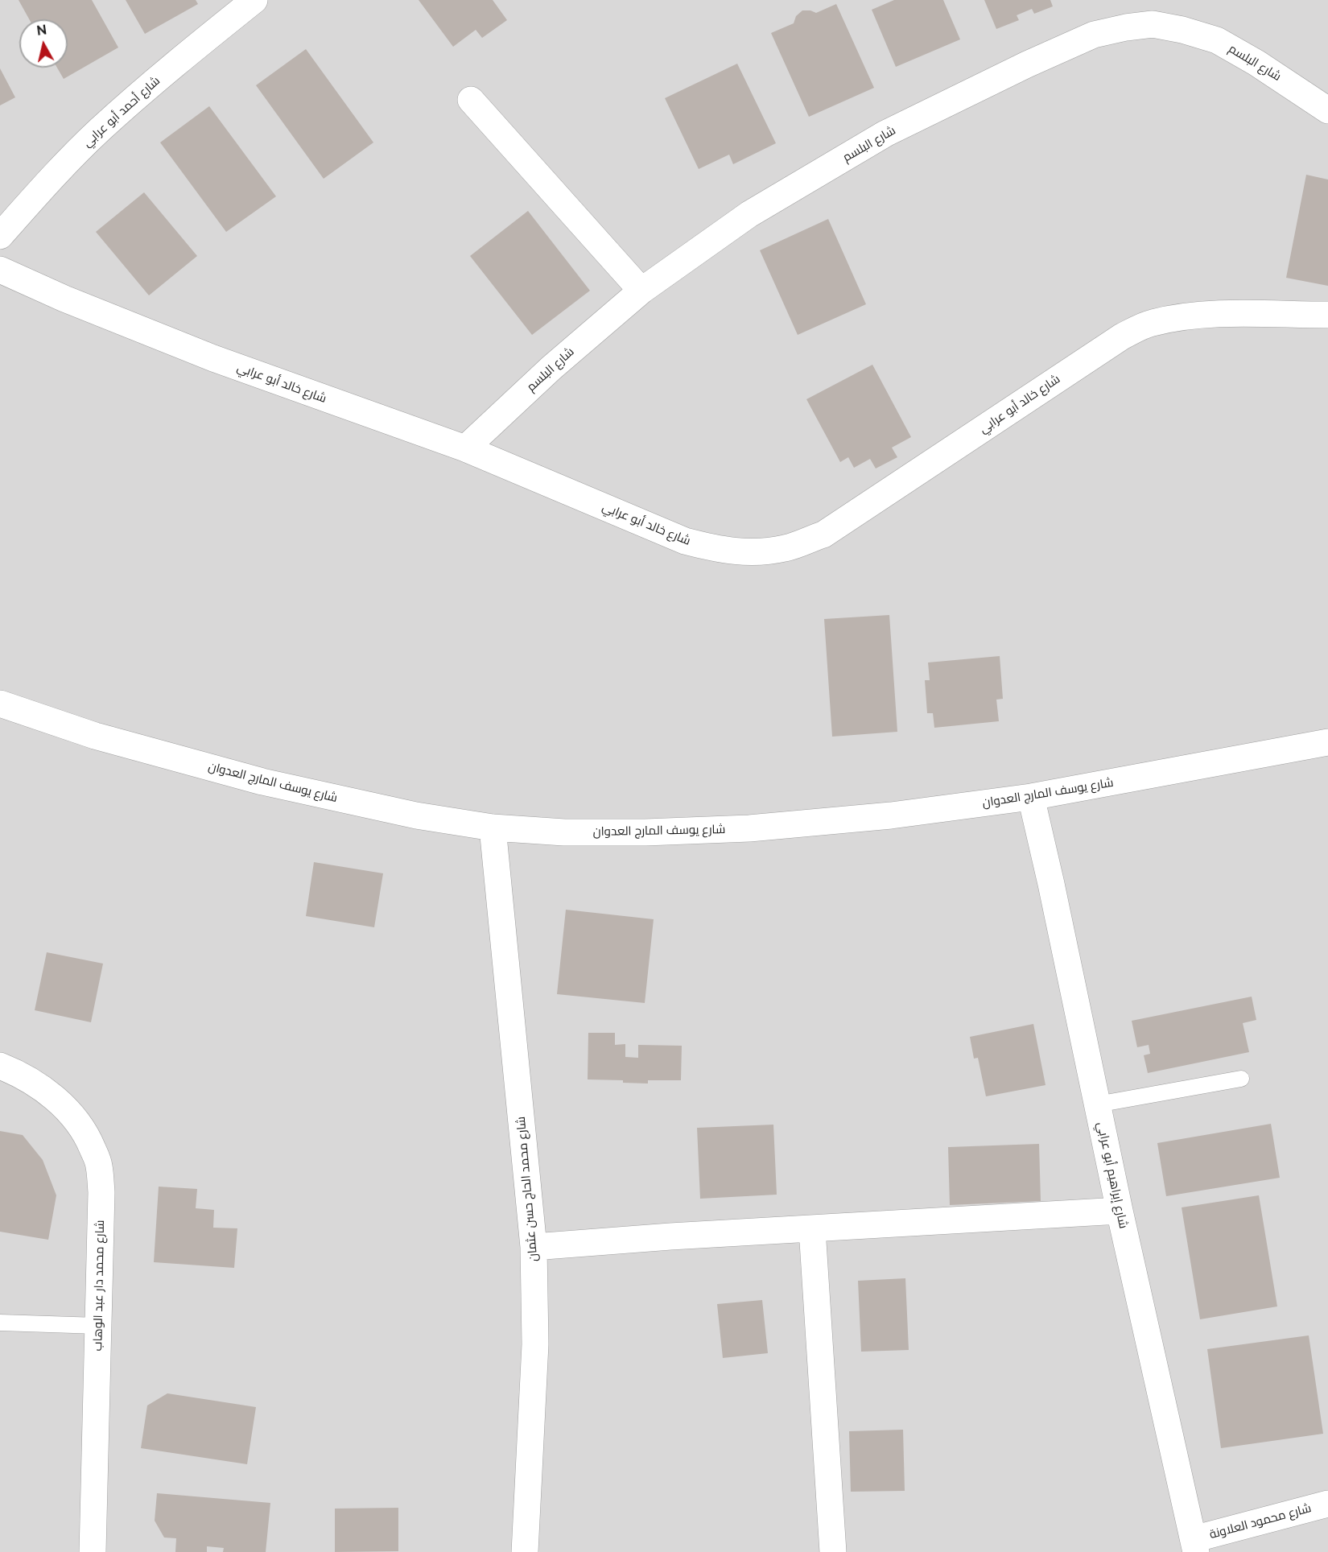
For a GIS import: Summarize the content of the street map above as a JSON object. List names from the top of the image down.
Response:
{
  "streets": {
    "street": [
      "شارع البلسم",
      "شارع أحمد أبو عرابي",
      "شارع خالد أبو عرابي",
      "شارع يوسف المارج العدوان",
      "شارع إبراهيم أبو عرابي",
      "شارع محمد الحاج حسن عثمان",
      "شارع محمد دار عبد الوهاب",
      "شارع محمود العلاونة"
    ]
  },
  "crossings": [
    ["شارع البلسم", "شارع خالد أبو عرابي"],
    ["شارع يوسف المارج العدوان", "شارع إبراهيم أبو عرابي"],
    ["شارع يوسف المارج العدوان", "شارع محمد الحاج حسن عثمان"],
    ["شارع إبراهيم أبو عرابي", "شارع محمود العلاونة"]
  ],
  "north": "top"
}
